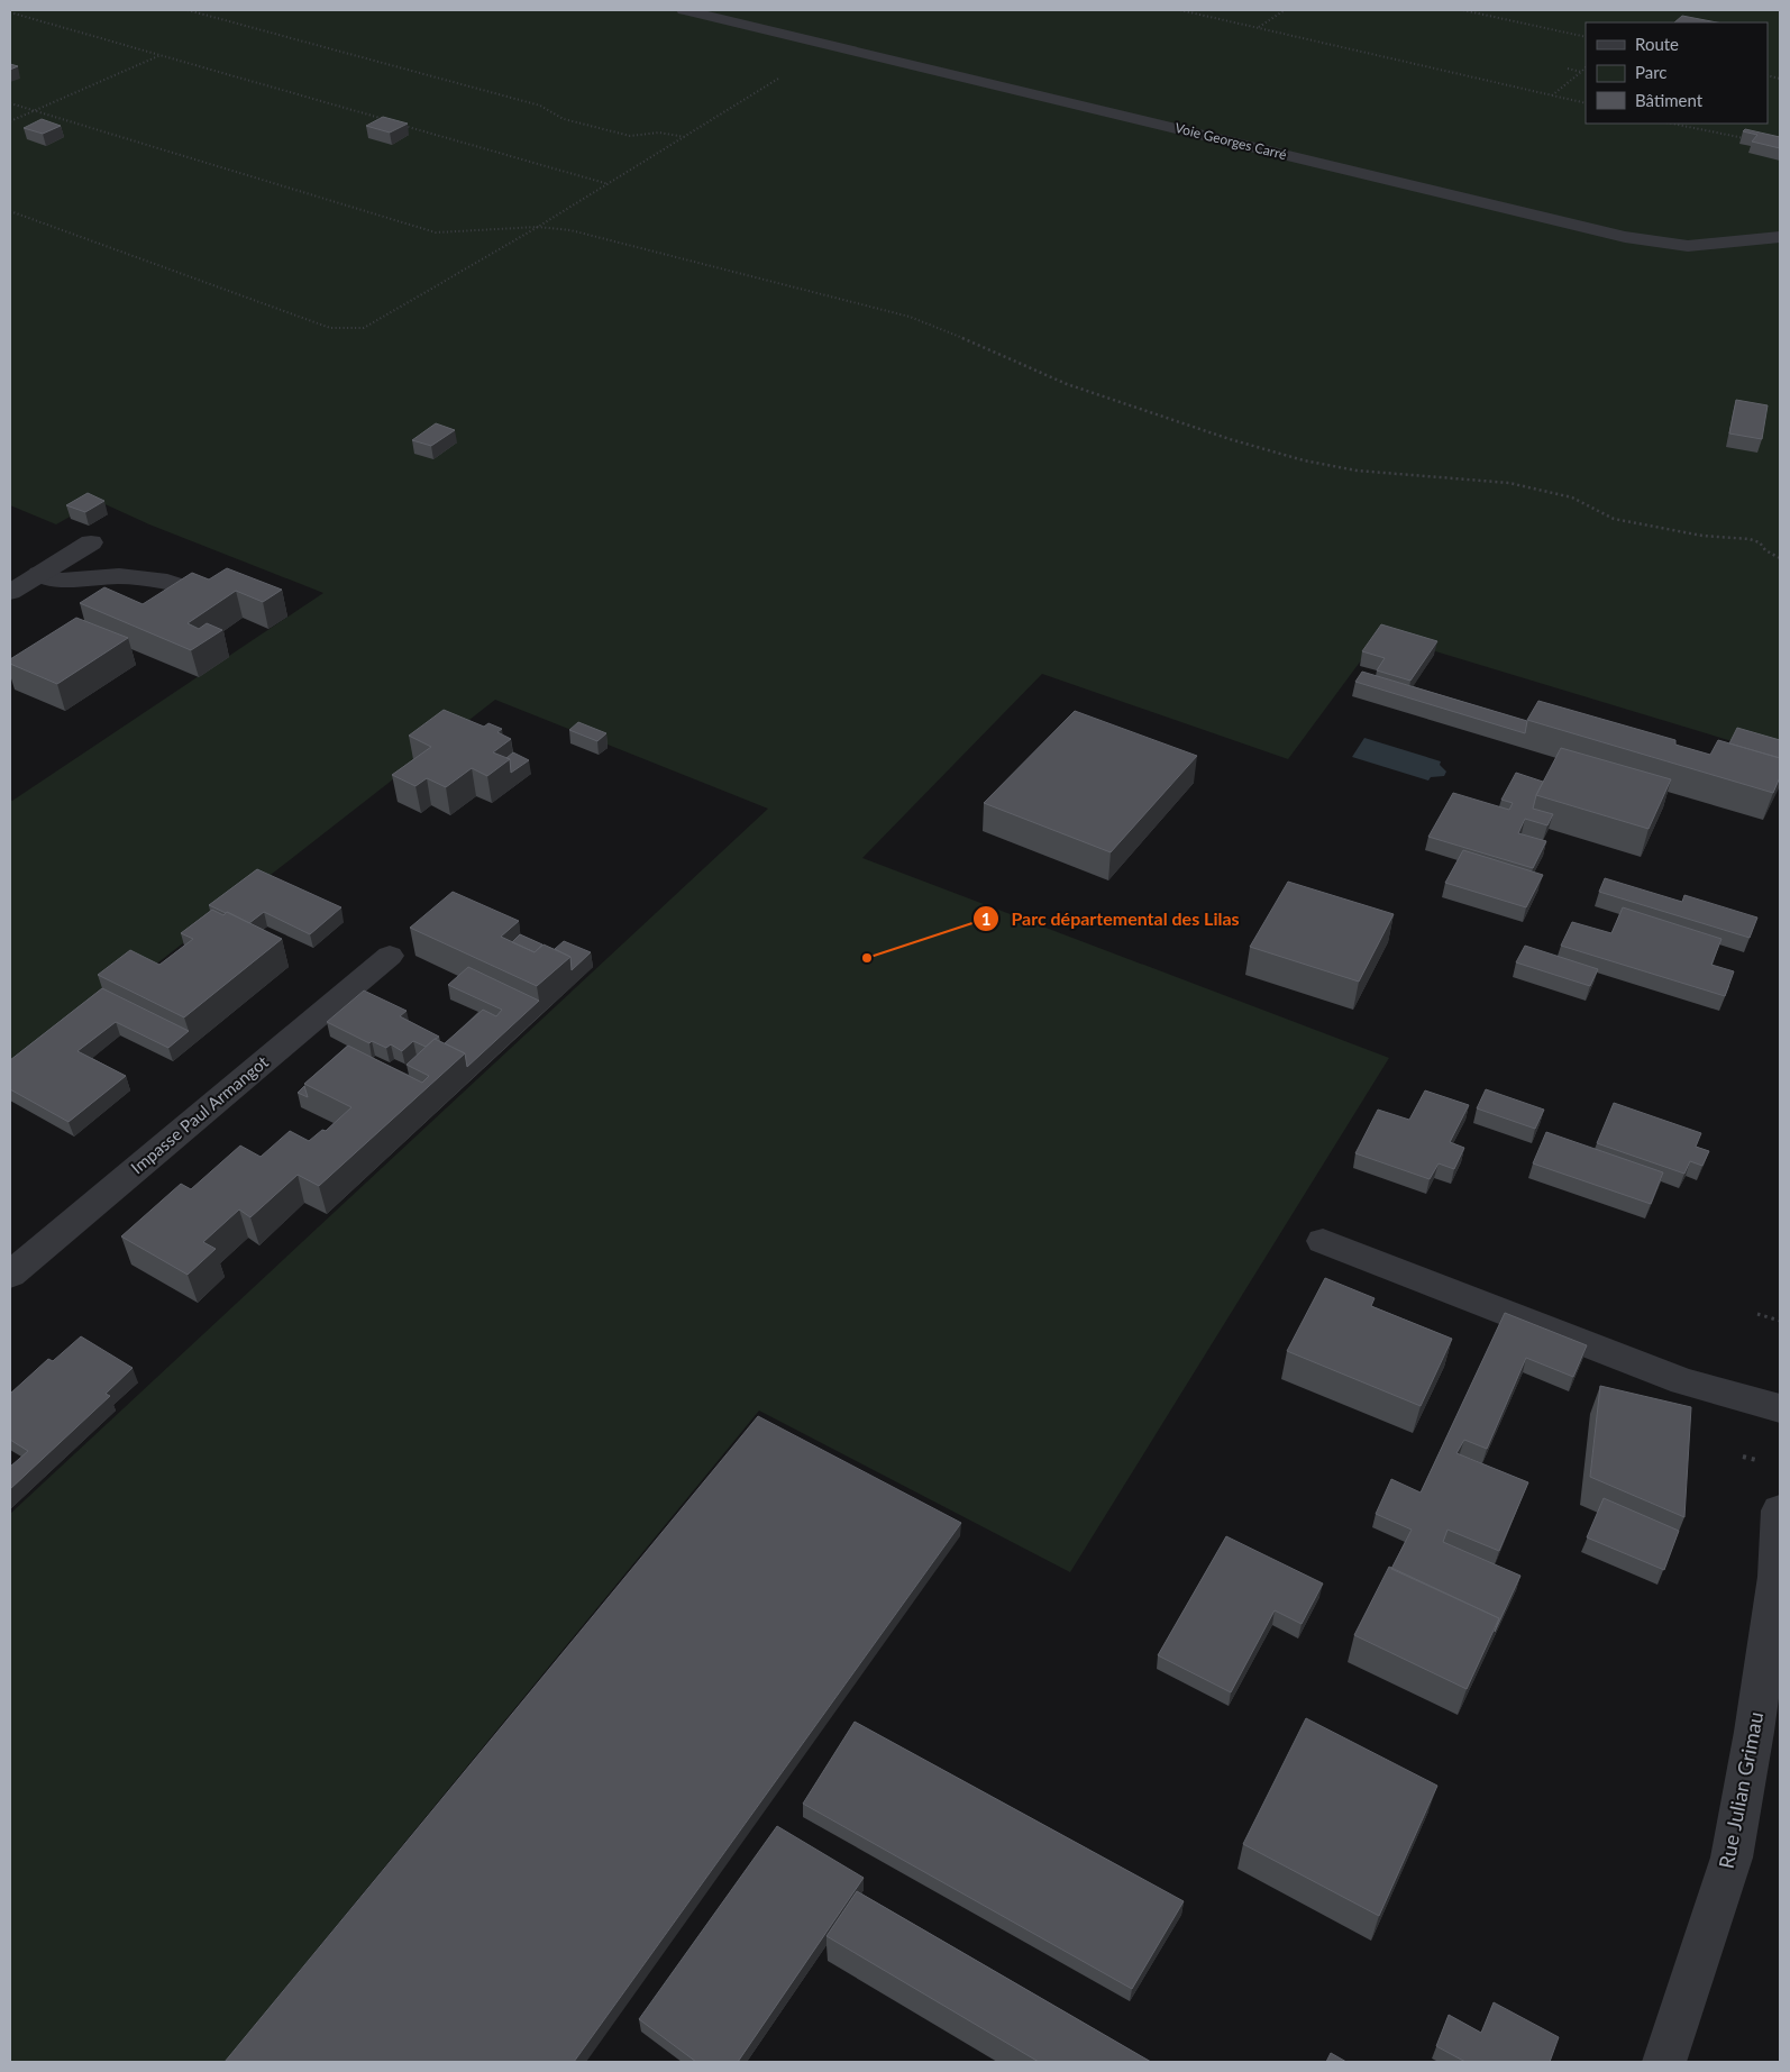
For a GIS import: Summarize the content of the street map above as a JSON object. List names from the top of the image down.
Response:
{
  "streets": {
    "street": ["Voie Georges Carré", "Impasse Paul Armangot", "Rue Julian Grimau"]
  },
  "places": ["Parc départemental des Lilas"],
  "legend": ["Route", "Parc", "Bâtiment"]
}
